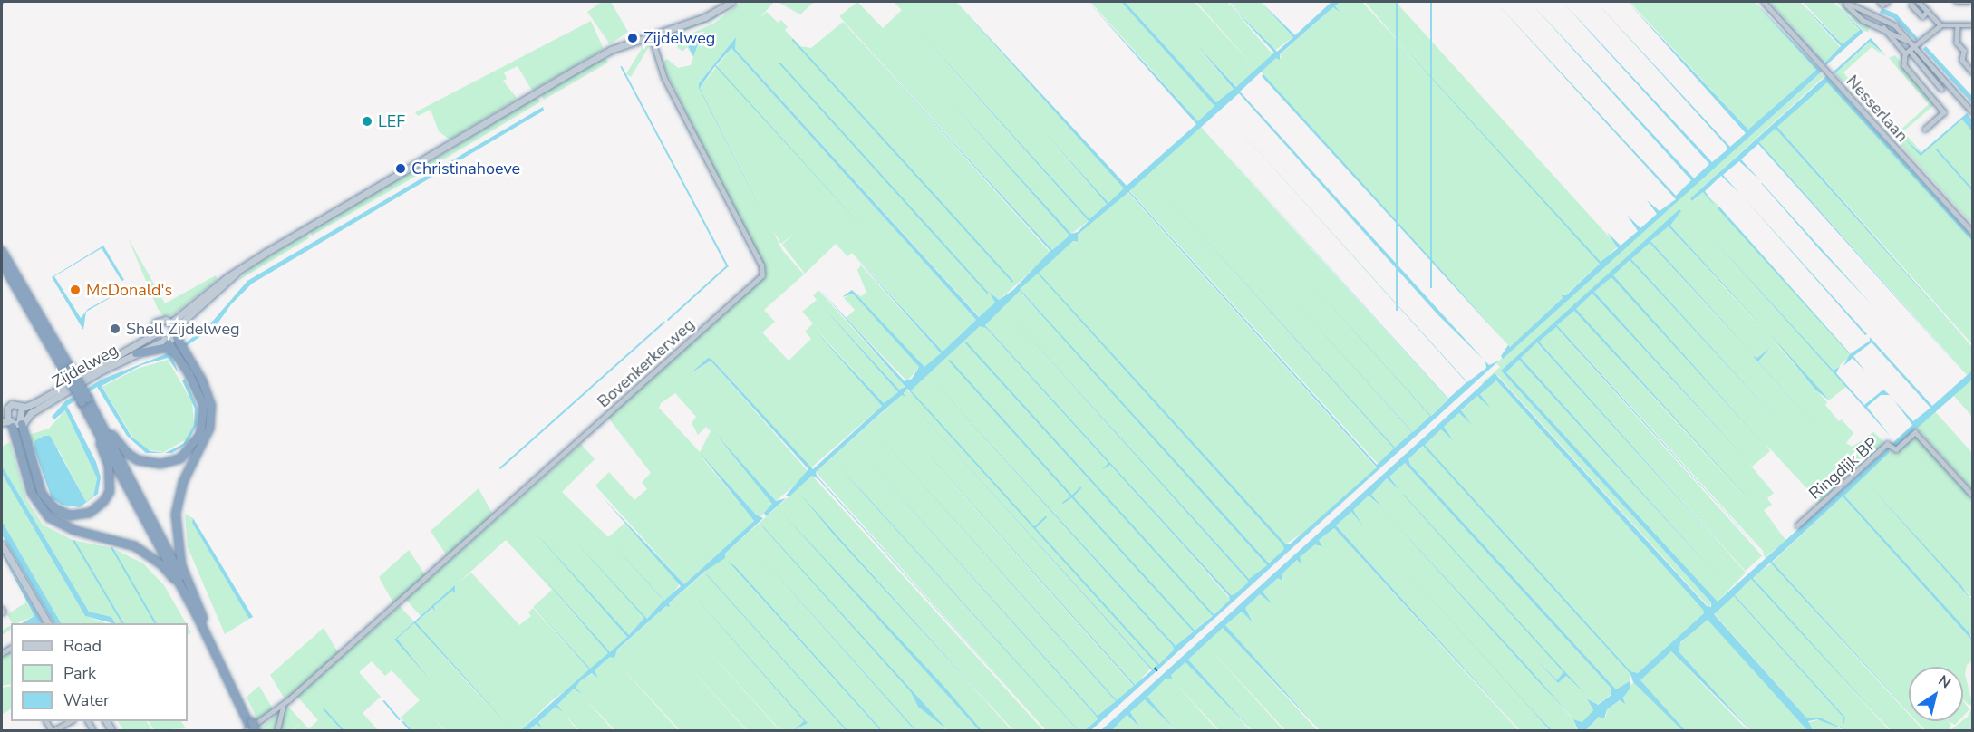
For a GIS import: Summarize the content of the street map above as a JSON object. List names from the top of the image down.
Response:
{
  "streets": {
    "main road": ["Zijdelweg"],
    "street": ["Nesserlaan", "Bovenkerkerweg", "Ringdijk BP"]
  },
  "crossings": [
    ["Bovenkerkerweg", "Zijdelweg"]
  ],
  "places": [
    "Zijdelweg",
    "LEF",
    "Christinahoeve",
    "McDonald's",
    "Shell Zijdelweg"
  ],
  "legend": ["Road", "Park", "Water"],
  "north": "top right"
}
